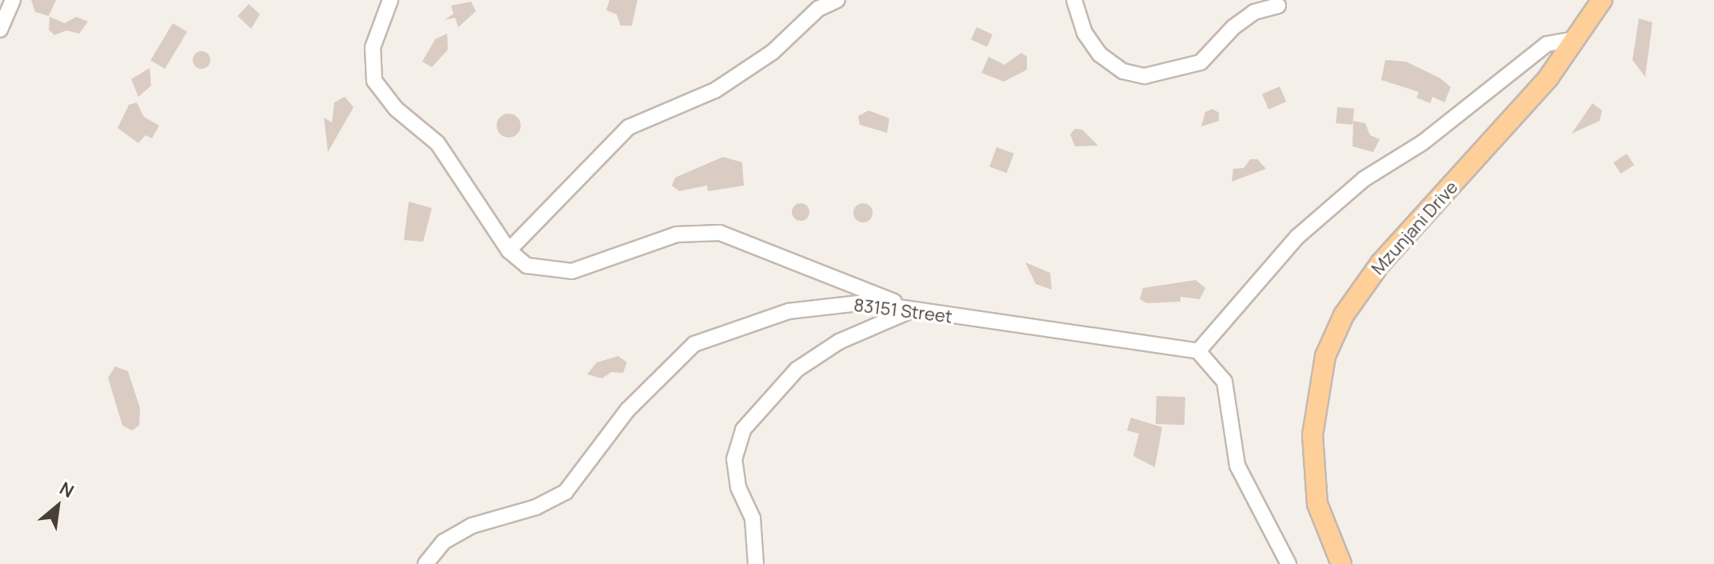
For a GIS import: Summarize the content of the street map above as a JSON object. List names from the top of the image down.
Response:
{
  "streets": {
    "main road": ["Mzunjani Drive"],
    "street": ["83151 Street"]
  },
  "north": "top right"
}
